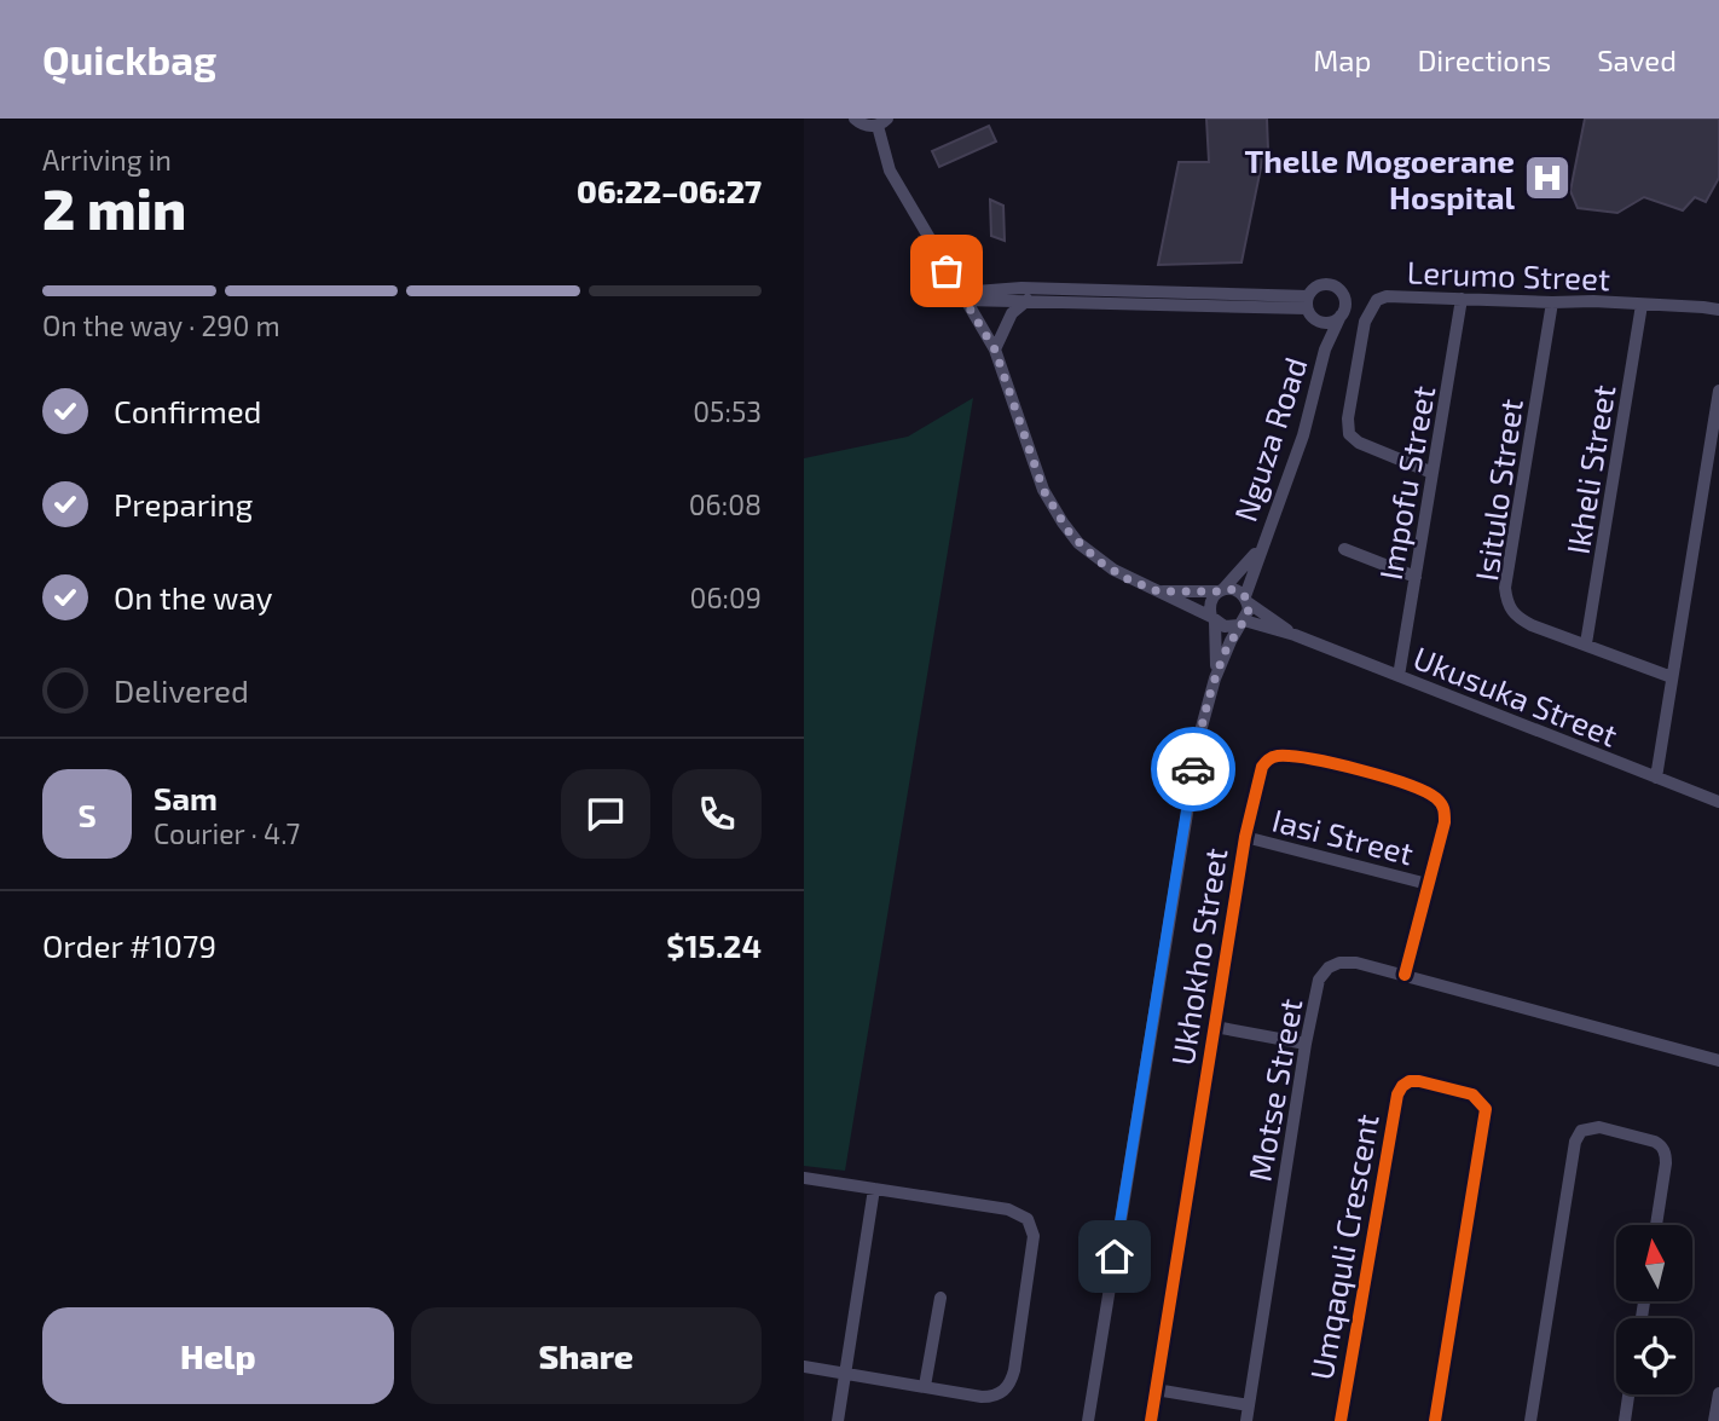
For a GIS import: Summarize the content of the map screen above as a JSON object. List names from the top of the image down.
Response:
{
  "streets": {
    "street": [
      "Lerumo Street",
      "Nguza Road",
      "Ikheli Street",
      "Impofu Street",
      "Isitulo Street",
      "Ukusuka Street",
      "Iasi Street",
      "Ukhokho Street",
      "Motse Street",
      "Umqaquli Crescent"
    ]
  },
  "crossings": [
    ["Lerumo Street", "Ikheli Street"],
    ["Lerumo Street", "Impofu Street"],
    ["Lerumo Street", "Isitulo Street"],
    ["Nguza Road", "Ukusuka Street"],
    ["Ikheli Street", "Isitulo Street"],
    ["Impofu Street", "Ukusuka Street"],
    ["Iasi Street", "Ukhokho Street"],
    ["Ukhokho Street", "Motse Street"]
  ],
  "places": {
    "hospital": ["Thelle Mogoerane Hospital"]
  },
  "north": "top",
  "page": {
    "header": "Quickbag",
    "nav": ["Map", "Directions", "Saved"],
    "heading": ["2 min", "Arriving in", "06:22–06:27"],
    "panel": [
      "Sam",
      "Courier · 4.7",
      "Order #1079",
      "$15.24"
    ],
    "bar": "On the way · 290 m",
    "list": [
      ["Confirmed", "05:53"],
      ["Preparing", "06:08"],
      ["On the way", "06:09"],
      "Delivered"
    ],
    "round": "S",
    "buttons": ["Help", "Share"]
  }
}
